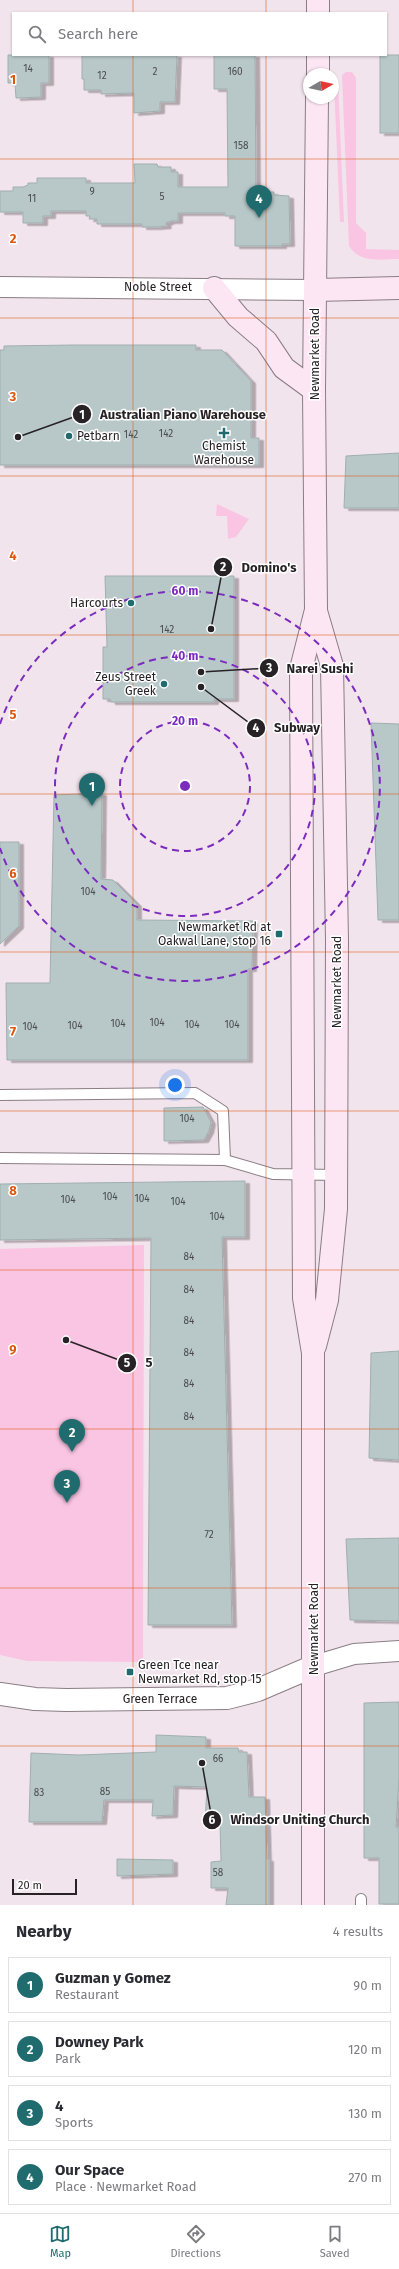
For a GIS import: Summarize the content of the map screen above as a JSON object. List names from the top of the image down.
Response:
{
  "streets": {
    "main road": ["Newmarket Road"],
    "street": ["Noble Street", "Green Terrace"]
  },
  "crossings": [
    ["Noble Street", "Newmarket Road"],
    ["Newmarket Road", "Green Terrace"]
  ],
  "places": {
    "health": ["Chemist Warehouse"],
    "other": [
      "Petbarn",
      "Australian Piano Warehouse",
      "Harcourts",
      "Domino's",
      "Narei Sushi",
      "Zeus Street Greek",
      "Subway",
      "5",
      "Windsor Uniting Church"
    ],
    "transit": ["Newmarket Rd at Oakwal Lane, stop 16", "Green Tce near Newmarket Rd, stop 15"]
  },
  "house_numbers": [
    "14",
    "2",
    "160",
    "12",
    "158",
    "9",
    "5",
    "11",
    "142",
    "142",
    "142",
    "104",
    "104",
    "104",
    "104",
    "104",
    "104",
    "104",
    "104",
    "104",
    "104",
    "104",
    "104",
    "104",
    "84",
    "84",
    "84",
    "84",
    "84",
    "84",
    "72",
    "66",
    "85",
    "83",
    "58"
  ],
  "scale_bar": "20 m",
  "north": "right",
  "page": {
    "search": "Search here",
    "pins": [
      "4",
      "1",
      "2",
      "3"
    ],
    "scale": "20 m",
    "heading": ["Nearby", "4 results"],
    "list": [
      {
        "mark": "1",
        "name": "Guzman y Gomez",
        "note": "Restaurant",
        "value": "90 m"
      },
      {
        "mark": "2",
        "name": "Downey Park",
        "note": "Park",
        "value": "120 m"
      },
      {
        "mark": "3",
        "name": "4",
        "note": "Sports",
        "value": "130 m"
      },
      {
        "mark": "4",
        "name": "Our Space",
        "note": "Place · Newmarket Road",
        "value": "270 m"
      }
    ],
    "nav": ["Map", "Directions", "Saved"]
  },
  "grid": {
    "rows": [
      "1",
      "2",
      "3",
      "4",
      "5",
      "6",
      "7",
      "8",
      "9"
    ]
  },
  "rings": ["60 m", "40 m", "20 m"]
}
